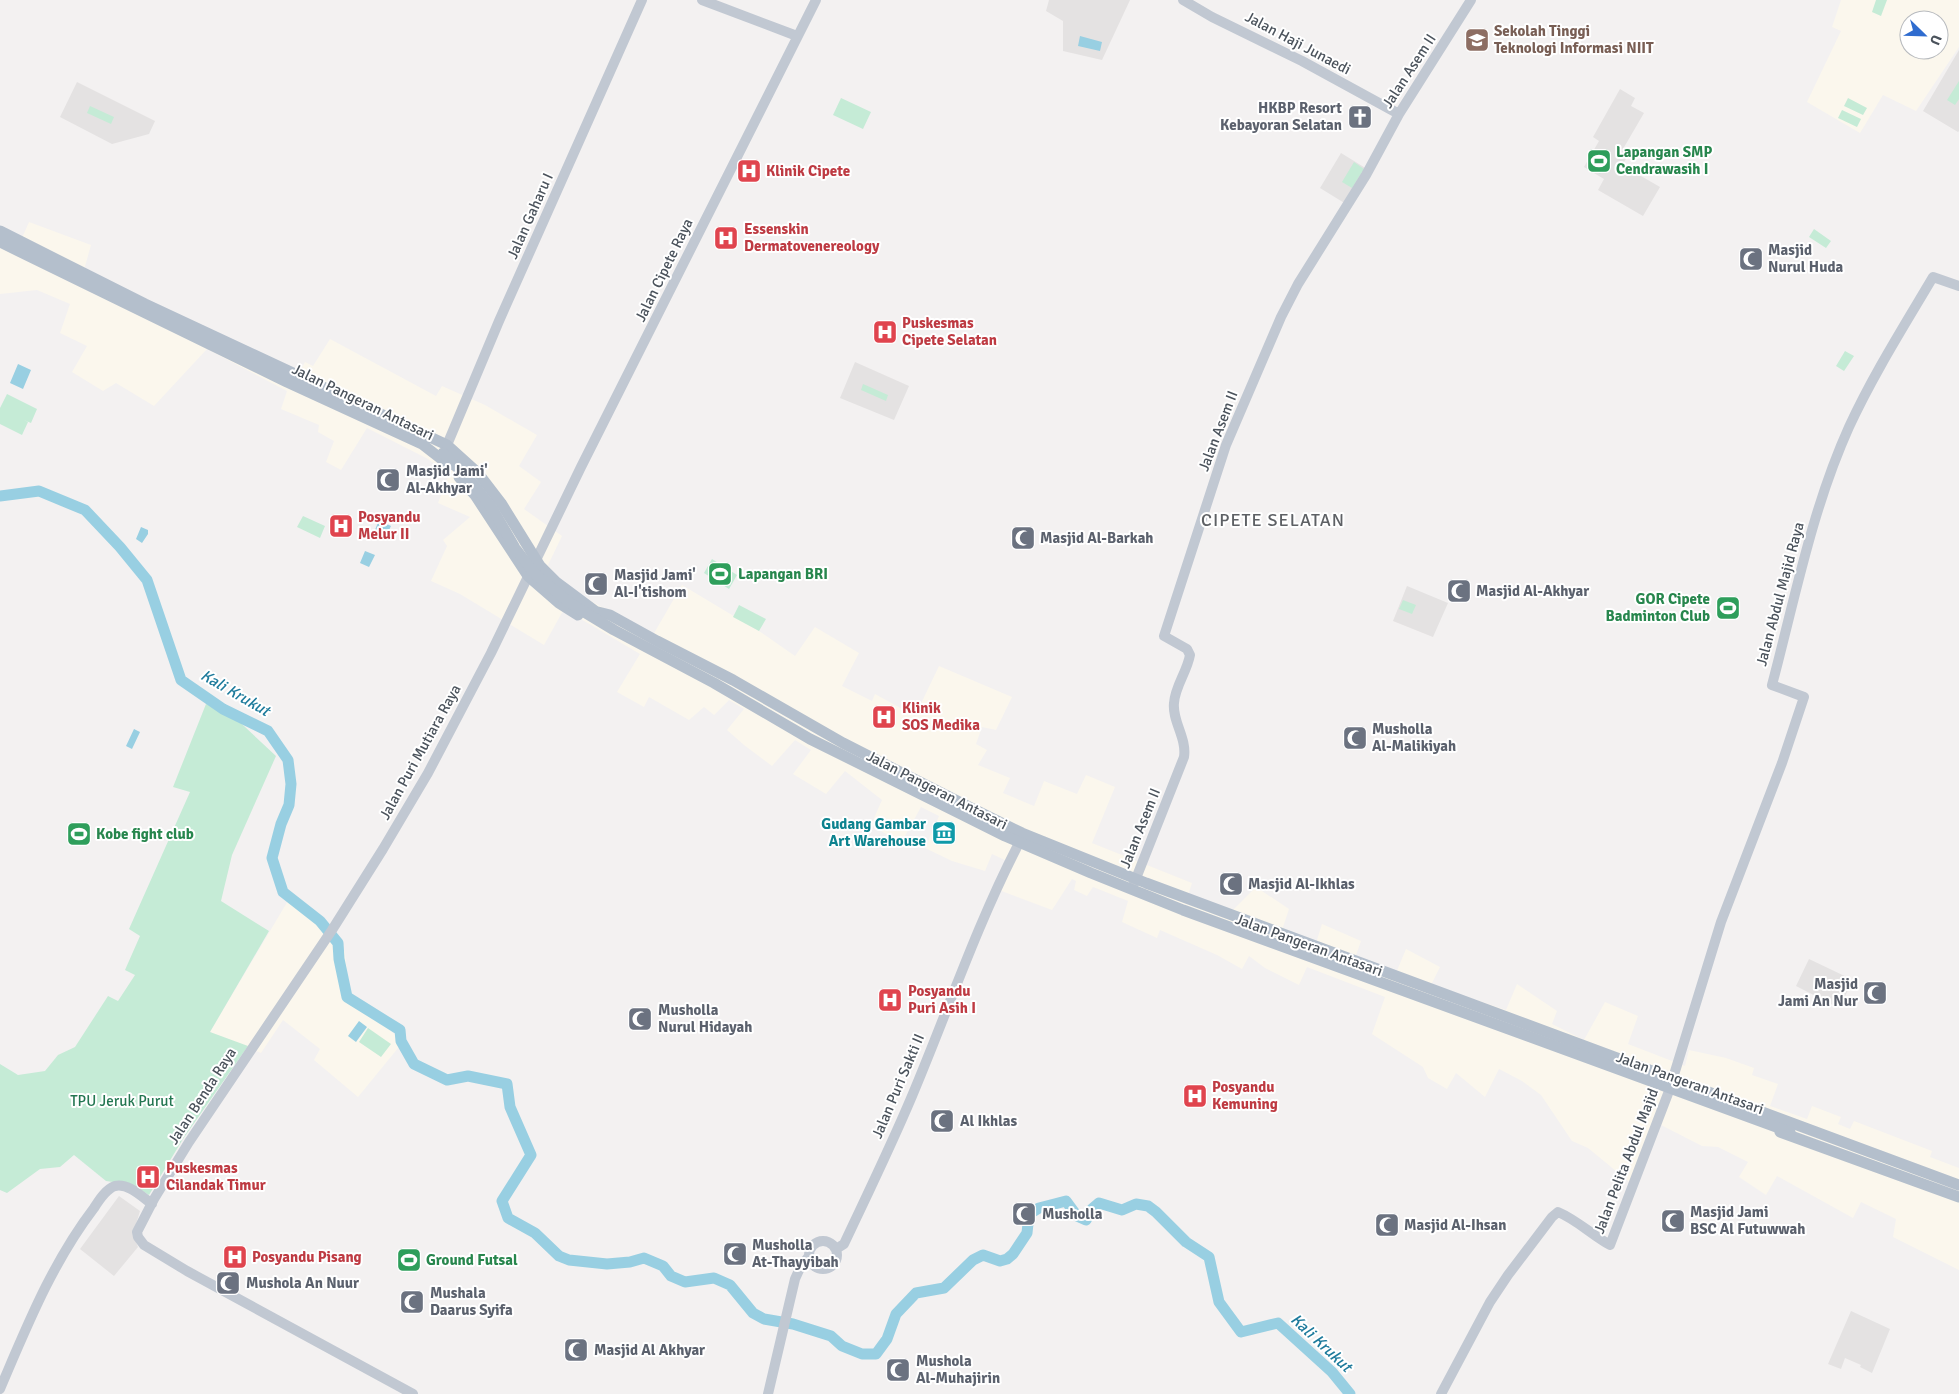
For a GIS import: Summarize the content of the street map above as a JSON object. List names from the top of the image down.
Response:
{
  "streets": {
    "main road": ["Jalan Pangeran Antasari"],
    "street": [
      "Jalan Haji Junaedi",
      "Jalan Asem II",
      "Jalan Gaharu I",
      "Jalan Cipete Raya",
      "Jalan Abdul Majid Raya",
      "Jalan Puri Mutiara Raya",
      "Jalan Puri Sakti II",
      "Jalan Benda Raya",
      "Jalan Pelita Abdul Majid"
    ]
  },
  "crossings": [
    ["Jalan Haji Junaedi", "Jalan Asem II"],
    ["Jalan Asem II", "Jalan Pangeran Antasari"],
    ["Jalan Gaharu I", "Jalan Pangeran Antasari"],
    ["Jalan Cipete Raya", "Jalan Pangeran Antasari"],
    ["Jalan Cipete Raya", "Jalan Puri Mutiara Raya"],
    ["Jalan Pangeran Antasari", "Jalan Abdul Majid Raya"],
    ["Jalan Pangeran Antasari", "Jalan Puri Mutiara Raya"],
    ["Jalan Pangeran Antasari", "Jalan Puri Sakti II"],
    ["Jalan Pangeran Antasari", "Jalan Pelita Abdul Majid"],
    ["Jalan Abdul Majid Raya", "Jalan Pelita Abdul Majid"],
    ["Jalan Puri Mutiara Raya", "Jalan Benda Raya"]
  ],
  "districts": ["CIPETE SELATAN"],
  "water": ["Kali Krukut"],
  "parks": ["TPU Jeruk Purut"],
  "places": {
    "school or university": ["Sekolah Tinggi Teknologi Informasi NIIT"],
    "church": ["HKBP Resort Kebayoran Selatan"],
    "sports": [
      "Lapangan SMP Cendrawasih I",
      "Lapangan BRI",
      "GOR Cipete Badminton Club",
      "Kobe fight club",
      "Ground Futsal"
    ],
    "hospital": [
      "Klinik Cipete",
      "Essenskin Dermatovenereology",
      "Puskesmas Cipete Selatan",
      "Posyandu Melur II",
      "Klinik SOS Medika",
      "Posyandu Puri Asih I",
      "Posyandu Kemuning",
      "Puskesmas Cilandak Timur",
      "Posyandu Pisang"
    ],
    "mosque": [
      "Masjid Nurul Huda",
      "Masjid Jami' Al-Akhyar",
      "Masjid Al-Barkah",
      "Masjid Jami' Al-I'tishom",
      "Masjid Al-Akhyar",
      "Musholla Al-Malikiyah",
      "Masjid Al-Ikhlas",
      "Masjid Jami An Nur",
      "Musholla Nurul Hidayah",
      "Al Ikhlas",
      "Musholla",
      "Masjid Jami BSC Al Futuwwah",
      "Masjid Al-Ihsan",
      "Musholla At-Thayyibah",
      "Mushola An Nuur",
      "Mushala Daarus Syifa",
      "Masjid Al Akhyar",
      "Mushola Al-Muhajirin"
    ],
    "museum": ["Gudang Gambar Art Warehouse"]
  },
  "north": "bottom right"
}
